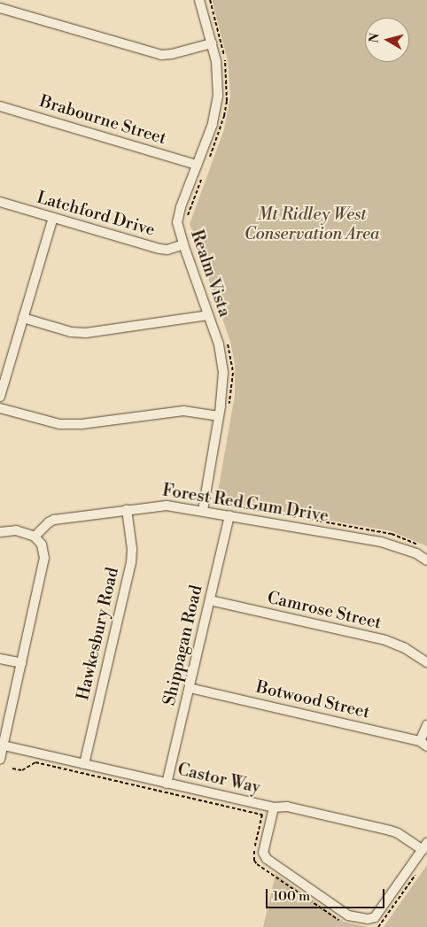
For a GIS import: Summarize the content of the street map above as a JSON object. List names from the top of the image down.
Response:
{
  "streets": {
    "street": [
      "Brabourne Street",
      "Latchford Drive",
      "Realm Vista",
      "Forest Red Gum Drive",
      "Camrose Street",
      "Hawkesbury Road",
      "Shippagan Road",
      "Botwood Street",
      "Castor Way"
    ]
  },
  "crossings": [
    ["Brabourne Street", "Realm Vista"],
    ["Latchford Drive", "Realm Vista"],
    ["Realm Vista", "Forest Red Gum Drive"],
    ["Forest Red Gum Drive", "Hawkesbury Road"],
    ["Forest Red Gum Drive", "Shippagan Road"],
    ["Camrose Street", "Shippagan Road"],
    ["Hawkesbury Road", "Castor Way"],
    ["Shippagan Road", "Botwood Street"],
    ["Shippagan Road", "Castor Way"]
  ],
  "parks": ["Mt Ridley West Conservation Area"],
  "scale_bar": "100 m",
  "north": "left"
}
